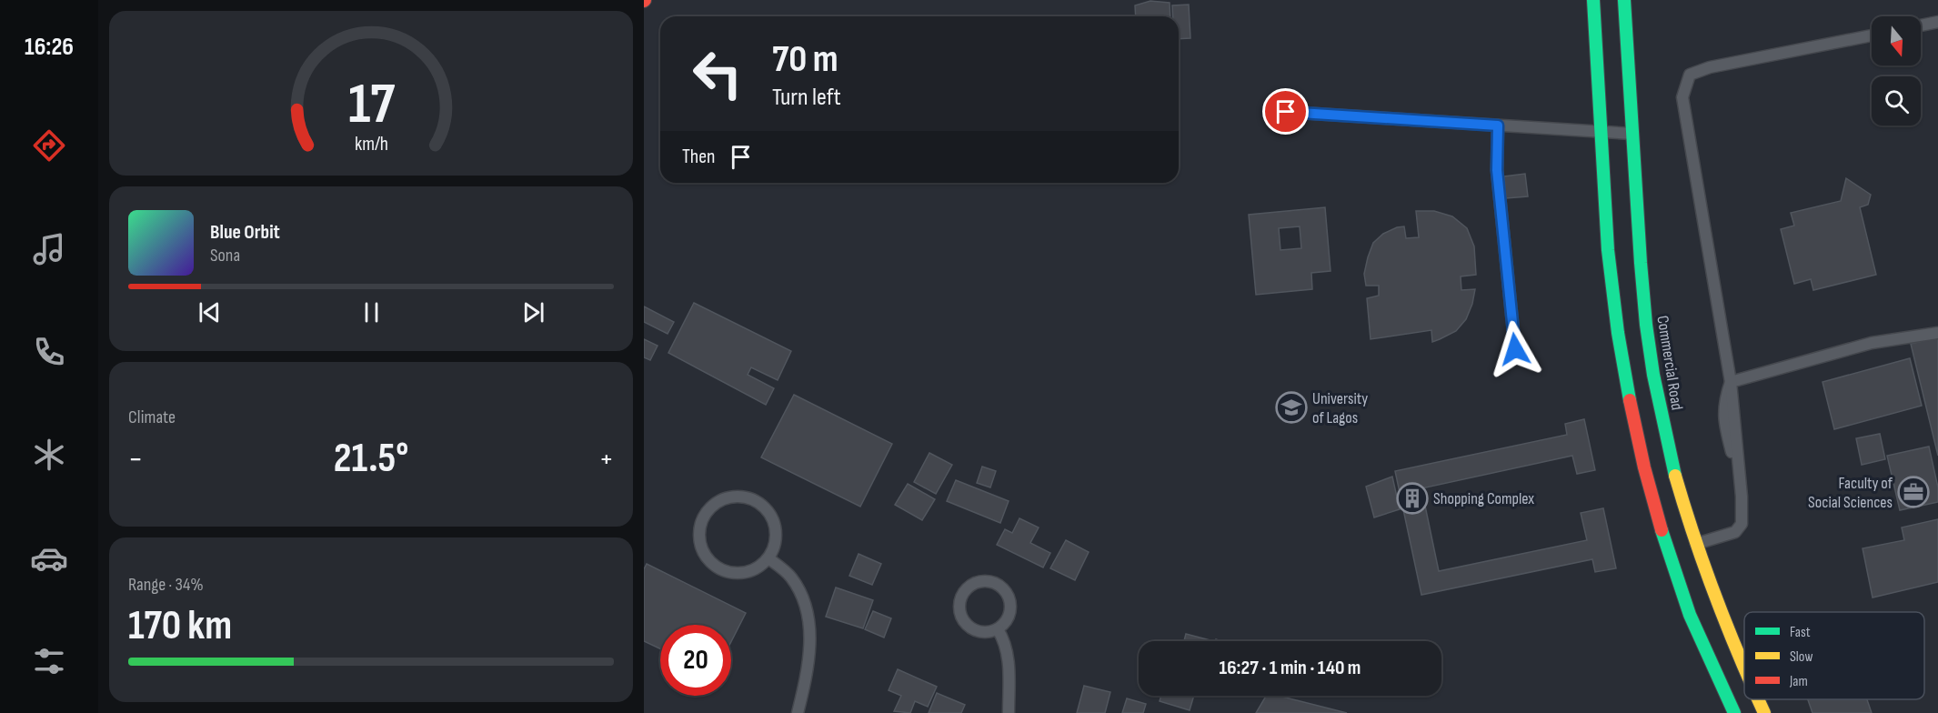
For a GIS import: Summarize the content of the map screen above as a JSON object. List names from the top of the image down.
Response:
{
  "streets": {
    "street": ["Commercial Road"]
  },
  "places": {
    "school or university": ["University of Lagos"],
    "office": ["Faculty of Social Sciences"],
    "building": ["Shopping Complex"]
  },
  "legend": ["Fast", "Slow", "Jam"],
  "north": "bottom",
  "page": {
    "tabs": "16:26",
    "turn": ["70 m", "Turn left"],
    "then": "Then",
    "song": ["Blue Orbit", "Sona"],
    "tile": [
      "Climate",
      ["Range · 34%", "170 km"]
    ],
    "heat": ["−", "21.5°", "+"],
    "limit": "20",
    "trip": "16:27 · 1 min · 140 m",
    "gauge": ["17", "km/h"]
  }
}
